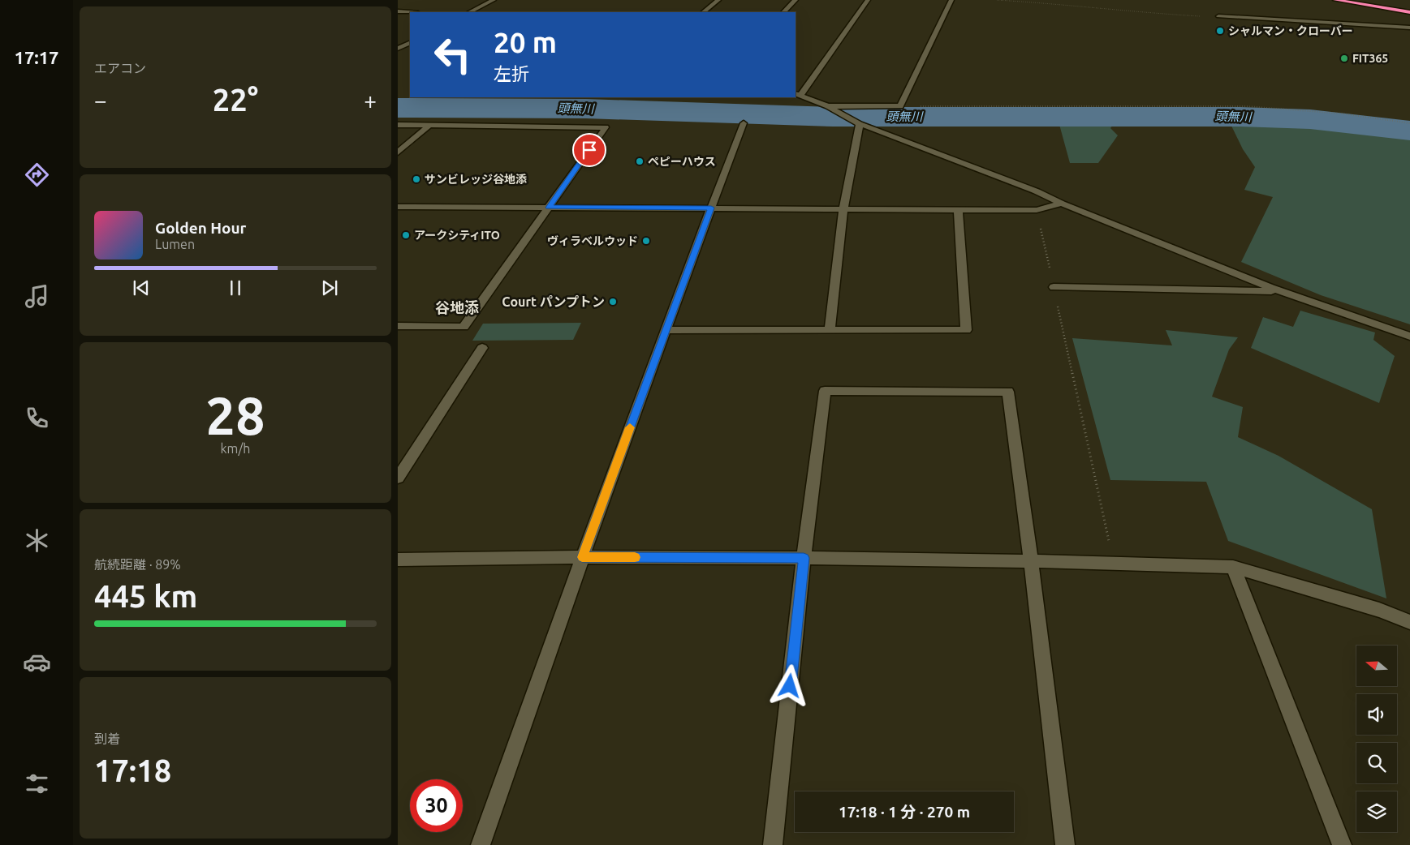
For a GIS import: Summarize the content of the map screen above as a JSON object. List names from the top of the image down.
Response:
{
  "districts": ["谷地添"],
  "water": ["頭無川"],
  "places": [
    "シャルマン・クローバー",
    "FIT365",
    "ペピーハウス",
    "サンビレッジ谷地添",
    "アークシティITO",
    "ヴィラベルウッド",
    "Court パンプトン"
  ],
  "north": "left",
  "page": {
    "tabs": "17:17",
    "tile": [
      "エアコン",
      ["28", "km/h"],
      ["航続距離 · 89%", "445 km"],
      ["到着", "17:18"]
    ],
    "turn": ["20 m", "左折"],
    "heat": ["−", "22°", "+"],
    "song": ["Golden Hour", "Lumen"],
    "limit": "30",
    "trip": "17:18 · 1 分 · 270 m"
  }
}
